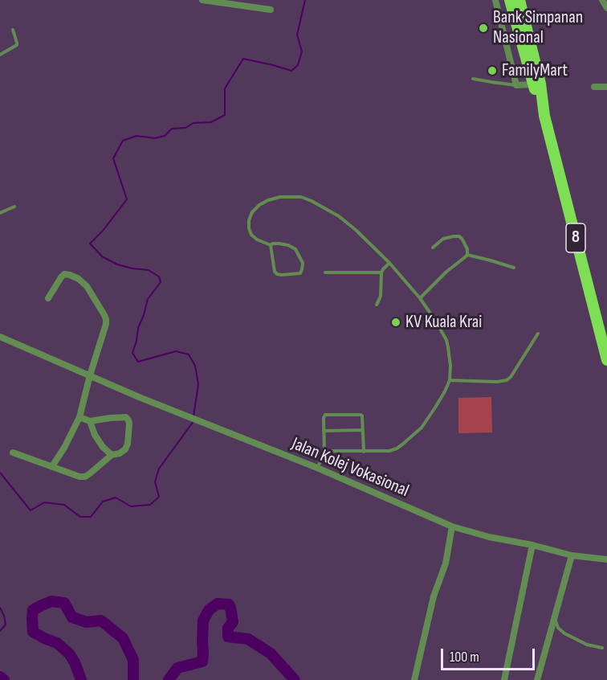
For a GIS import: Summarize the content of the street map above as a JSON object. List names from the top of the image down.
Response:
{
  "streets": {
    "highway": ["8"],
    "street": ["Jalan Kolej Vokasional"]
  },
  "places": ["Bank Simpanan Nasional", "FamilyMart", "KV Kuala Krai"],
  "scale_bar": "100 m"
}
